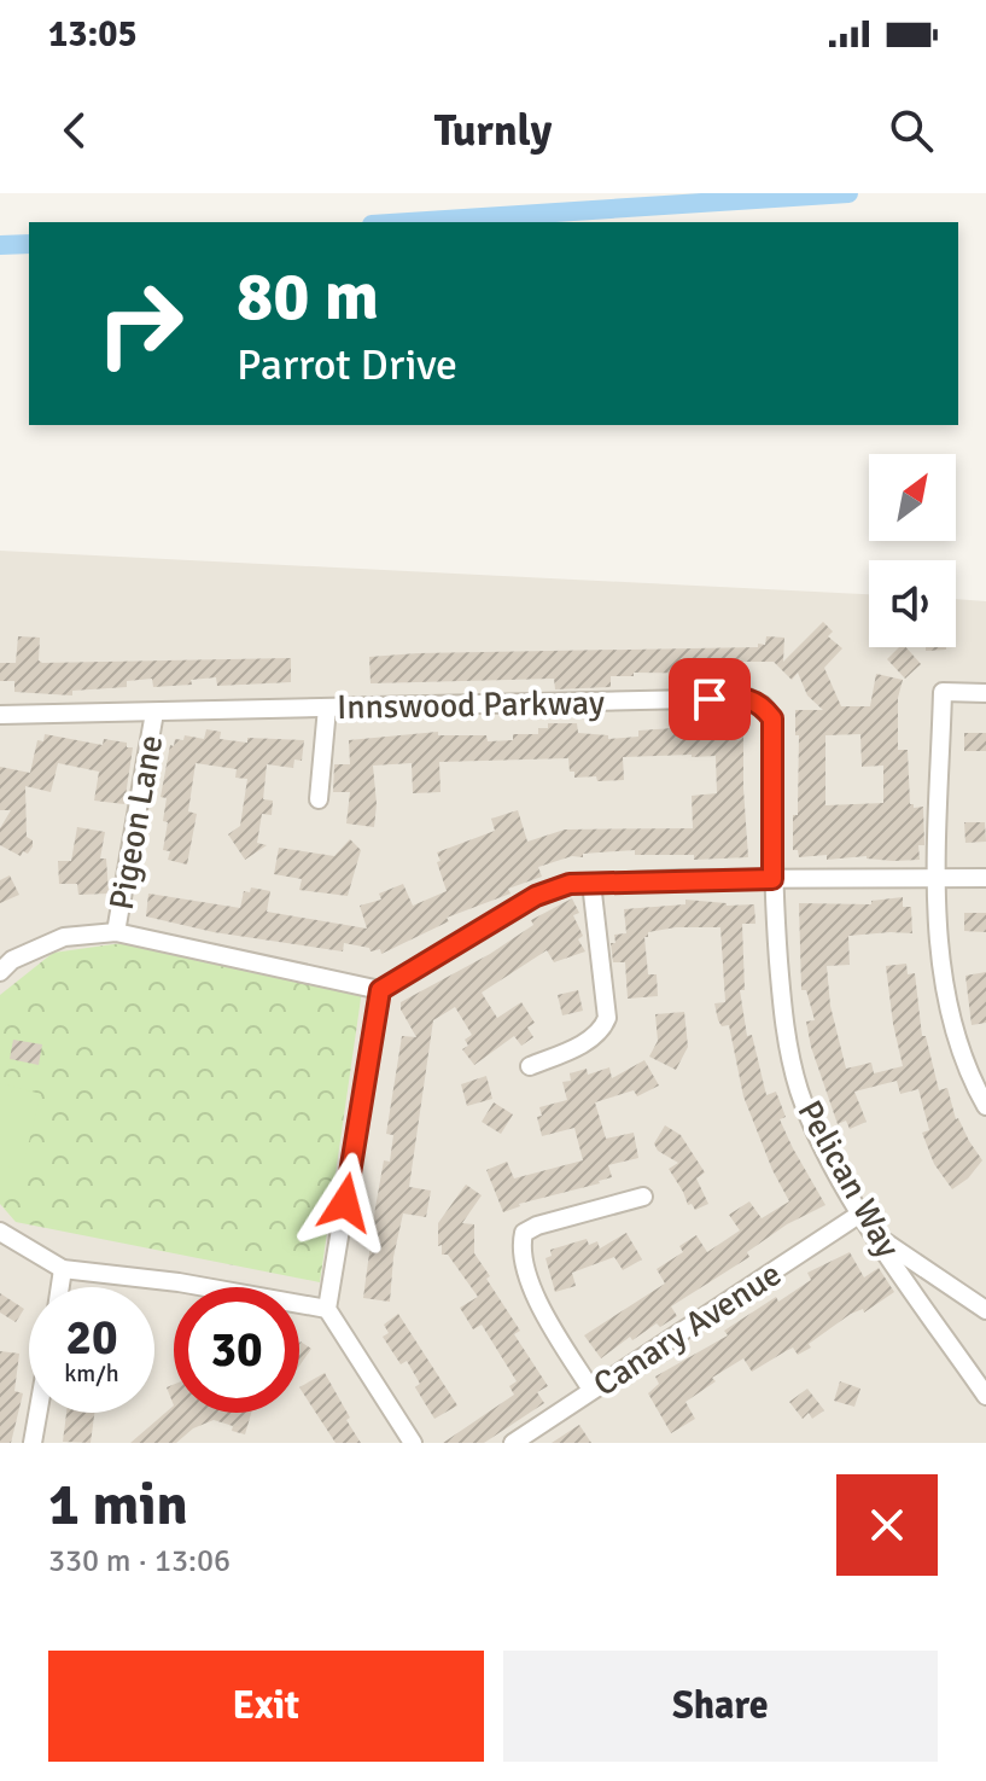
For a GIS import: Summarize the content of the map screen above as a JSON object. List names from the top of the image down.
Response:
{
  "streets": {
    "street": [
      "Innswood Parkway",
      "Pigeon Lane",
      "Pelican Way",
      "Canary Avenue"
    ]
  },
  "crossings": [
    ["Innswood Parkway", "Pigeon Lane"],
    ["Innswood Parkway", "Pelican Way"],
    ["Pelican Way", "Canary Avenue"]
  ],
  "north": "top right",
  "page": {
    "status": "13:05",
    "header": "Turnly",
    "turn": ["80 m", "Parrot Drive"],
    "speed": "20 km/h",
    "limit": "30",
    "heading": ["1 min", "330 m · 13:06"],
    "buttons": ["Exit", "Share"]
  }
}
